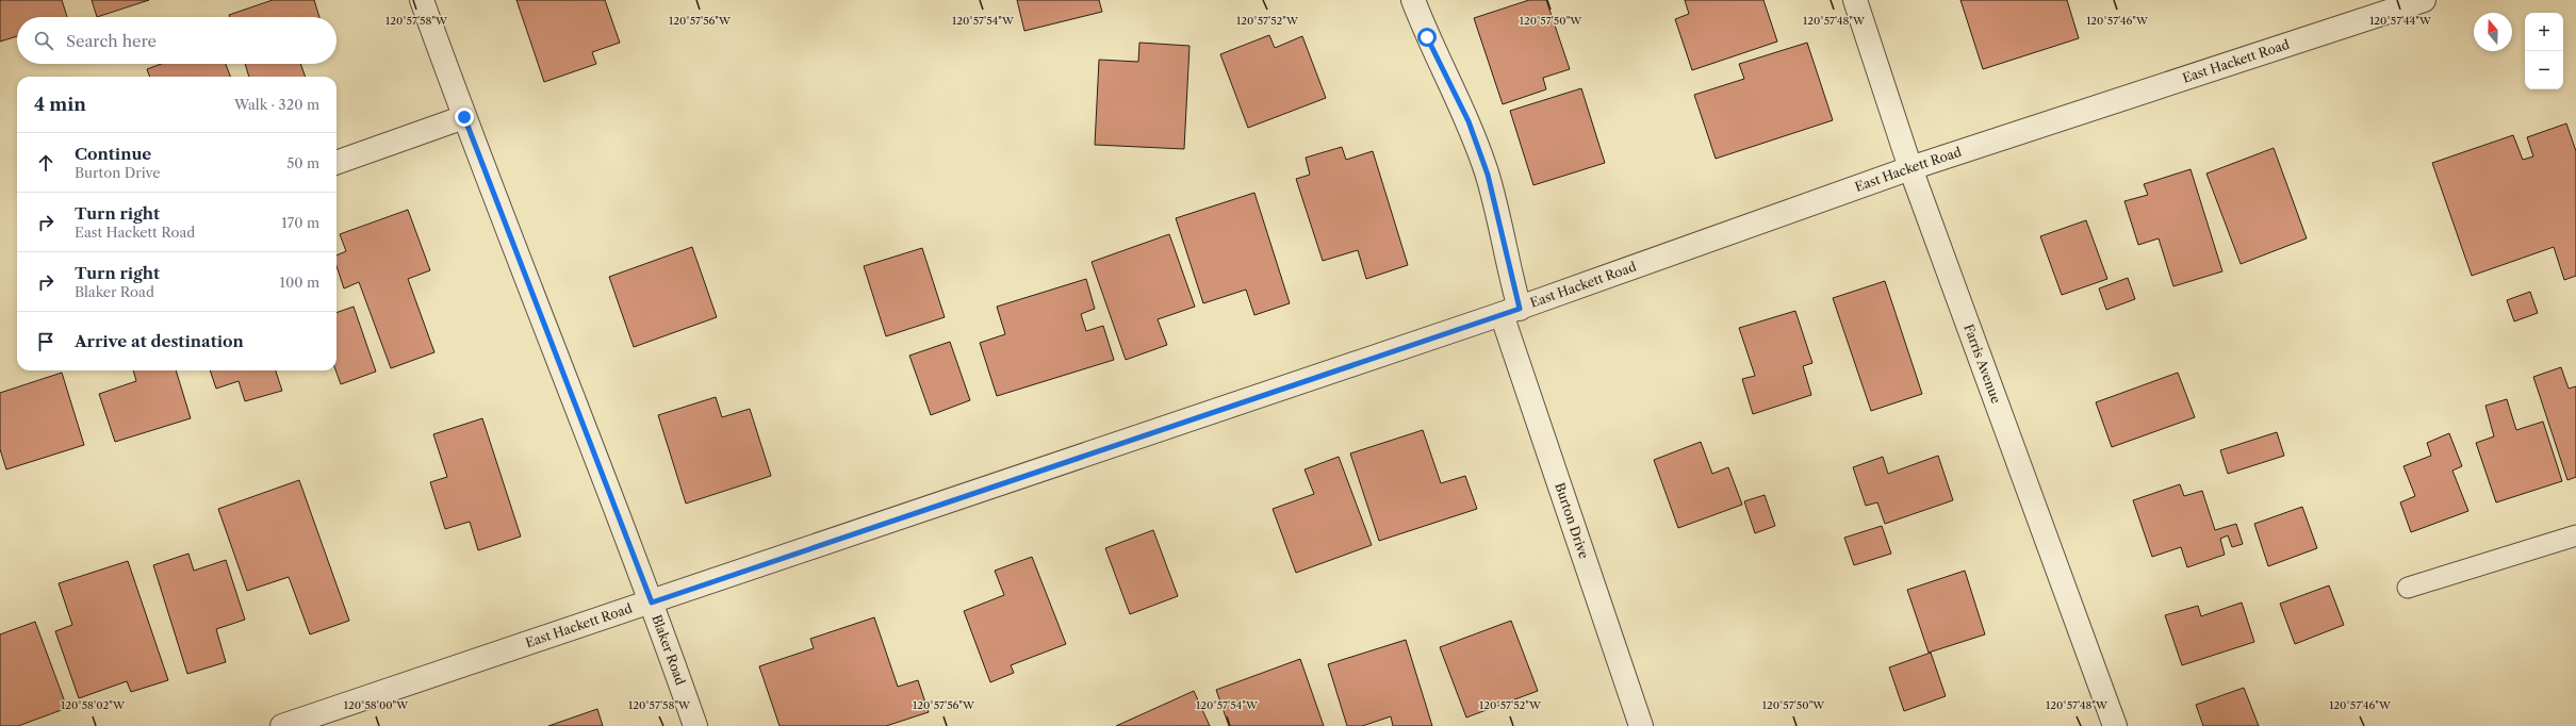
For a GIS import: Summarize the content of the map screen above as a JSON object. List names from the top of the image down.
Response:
{
  "streets": {
    "street": [
      "East Hackett Road",
      "Farris Avenue",
      "Burton Drive",
      "Blaker Road"
    ]
  },
  "crossings": [
    ["East Hackett Road", "Farris Avenue"],
    ["East Hackett Road", "Burton Drive"],
    ["East Hackett Road", "Blaker Road"]
  ],
  "north": "top",
  "page": {
    "map_buttons": ["+", "−"],
    "search": "Search here",
    "heading": ["4 min", "Walk · 320 m"],
    "list": [
      ["Continue", "Burton Drive", "50 m"],
      ["Turn right", "East Hackett Road", "170 m"],
      ["Turn right", "Blaker Road", "100 m"],
      "Arrive at destination"
    ]
  },
  "coordinates": [
    "120°57'58\"W",
    "120°57'56\"W",
    "120°57'52\"W",
    "120°57'50\"W",
    "120°57'48\"W",
    "120°57'44\"W",
    "120°57'54\"W",
    "120°57'46\"W",
    "120°58'02\"W",
    "120°58'00\"W"
  ]
}
